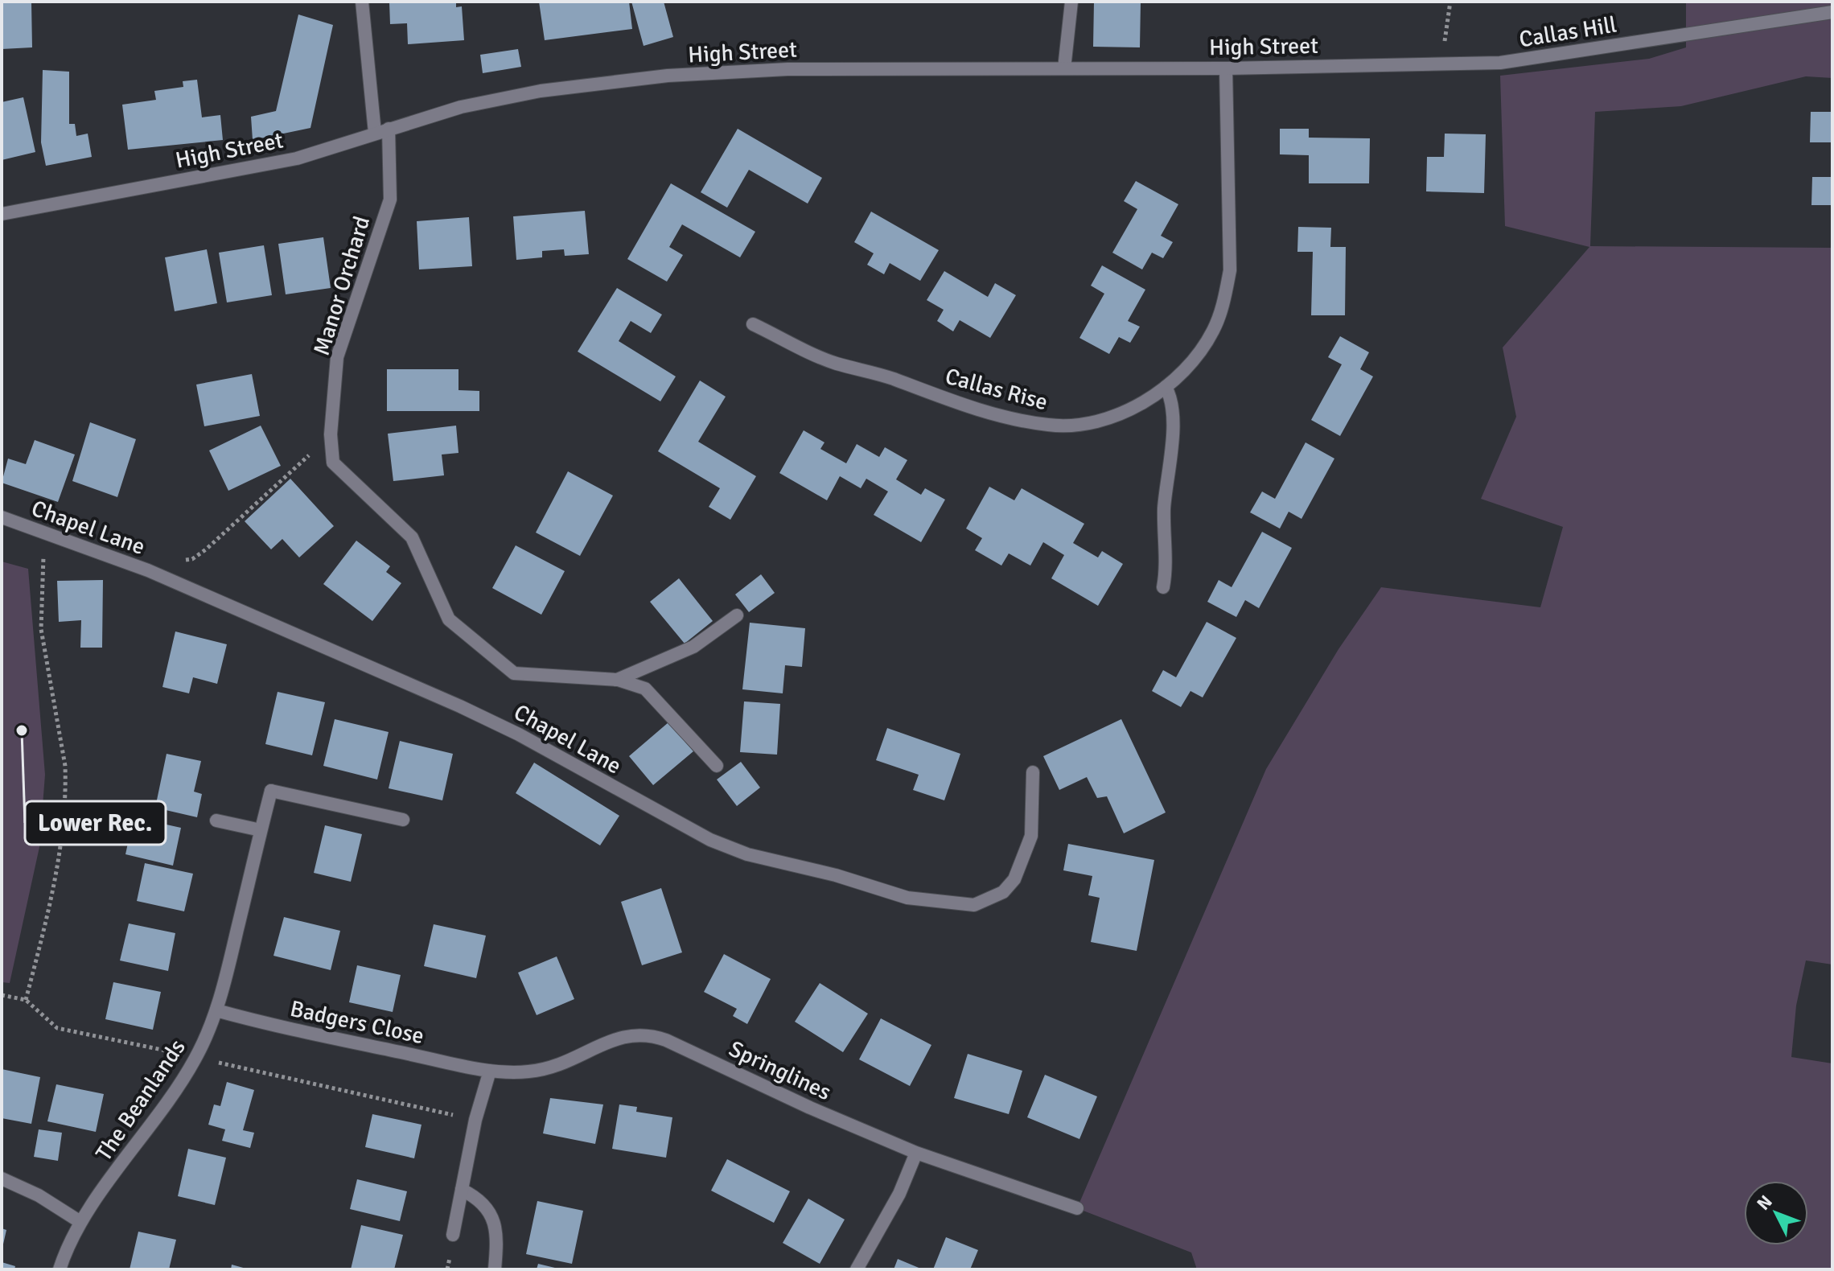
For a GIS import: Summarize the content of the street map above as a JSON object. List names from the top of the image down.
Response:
{
  "streets": {
    "street": [
      "Callas Hill",
      "High Street",
      "Manor Orchard",
      "Callas Rise",
      "Chapel Lane",
      "Badgers Close",
      "Springlines",
      "The Beanlands"
    ]
  },
  "crossings": [
    ["Callas Hill", "High Street"],
    ["High Street", "Manor Orchard"],
    ["High Street", "Callas Rise"],
    ["Badgers Close", "Springlines"],
    ["Badgers Close", "The Beanlands"]
  ],
  "places": ["Lower Rec."],
  "north": "top left"
}
